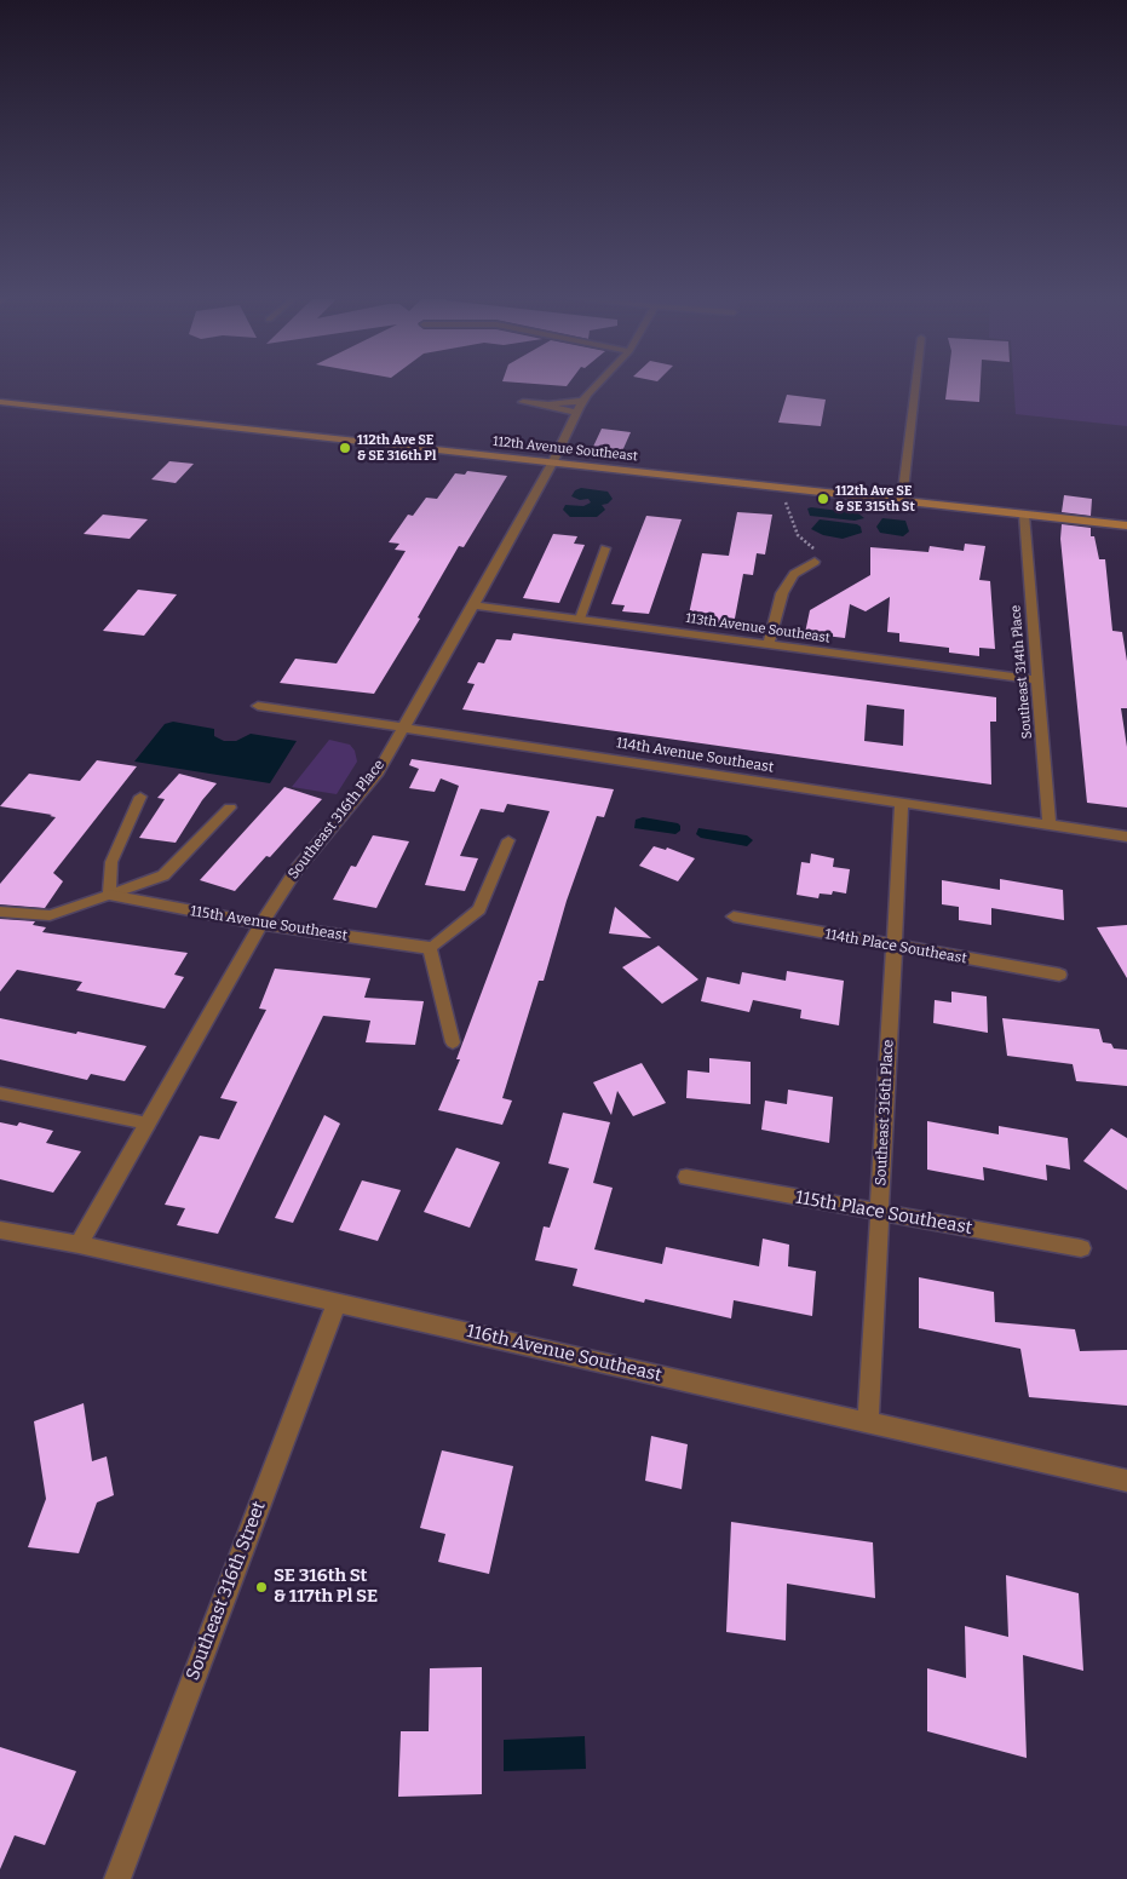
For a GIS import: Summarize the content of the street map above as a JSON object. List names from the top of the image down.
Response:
{
  "streets": {
    "street": [
      "112th Avenue Southeast",
      "113th Avenue Southeast",
      "Southeast 314th Place",
      "114th Avenue Southeast",
      "Southeast 316th Place",
      "115th Avenue Southeast",
      "114th Place Southeast",
      "115th Place Southeast",
      "116th Avenue Southeast",
      "Southeast 316th Street"
    ]
  },
  "crossings": [
    ["112th Avenue Southeast", "Southeast 314th Place"],
    ["112th Avenue Southeast", "Southeast 316th Place"],
    ["113th Avenue Southeast", "Southeast 314th Place"],
    ["113th Avenue Southeast", "Southeast 316th Place"],
    ["Southeast 314th Place", "114th Avenue Southeast"],
    ["114th Avenue Southeast", "Southeast 316th Place"],
    ["Southeast 316th Place", "115th Avenue Southeast"],
    ["Southeast 316th Place", "114th Place Southeast"],
    ["Southeast 316th Place", "115th Place Southeast"],
    ["Southeast 316th Place", "116th Avenue Southeast"],
    ["116th Avenue Southeast", "Southeast 316th Street"]
  ],
  "places": ["112th Ave SE & SE 316th Pl", "112th Ave SE & SE 315th St", "SE 316th St & 117th Pl SE"]
}
